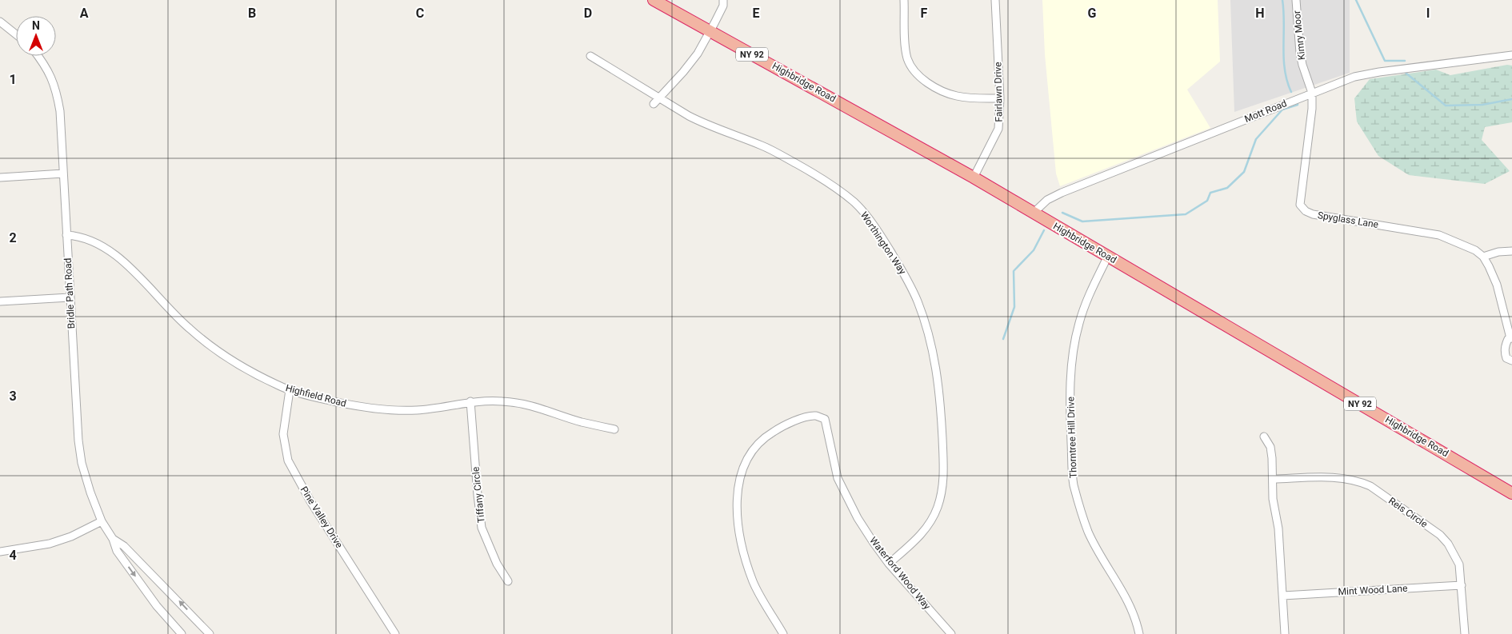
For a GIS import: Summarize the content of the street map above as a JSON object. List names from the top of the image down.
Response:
{
  "streets": {
    "highway": ["NY 92", "Highbridge Road"],
    "street": [
      "Kimry Moor",
      "Fairlawn Drive",
      "Mott Road",
      "Spyglass Lane",
      "Worthington Way",
      "Bridle Path Road",
      "Highfield Road",
      "Thorntree Hill Drive",
      "Tiffany Circle",
      "Reis Circle",
      "Pine Valley Drive",
      "Waterford Wood Way",
      "Mint Wood Lane"
    ]
  },
  "crossings": [
    ["Kimry Moor", "Mott Road"],
    ["Kimry Moor", "Spyglass Lane"],
    ["Highbridge Road", "Fairlawn Drive"],
    ["Highbridge Road", "Mott Road"],
    ["Highbridge Road", "Thorntree Hill Drive"],
    ["Mott Road", "Spyglass Lane"],
    ["Worthington Way", "Waterford Wood Way"],
    ["Bridle Path Road", "Highfield Road"],
    ["Highfield Road", "Tiffany Circle"],
    ["Highfield Road", "Pine Valley Drive"],
    ["Reis Circle", "Mint Wood Lane"]
  ],
  "north": "top",
  "grid": {
    "columns": [
      "A",
      "B",
      "C",
      "D",
      "E",
      "F",
      "G",
      "H",
      "I"
    ],
    "rows": [
      "1",
      "2",
      "3",
      "4"
    ]
  }
}
